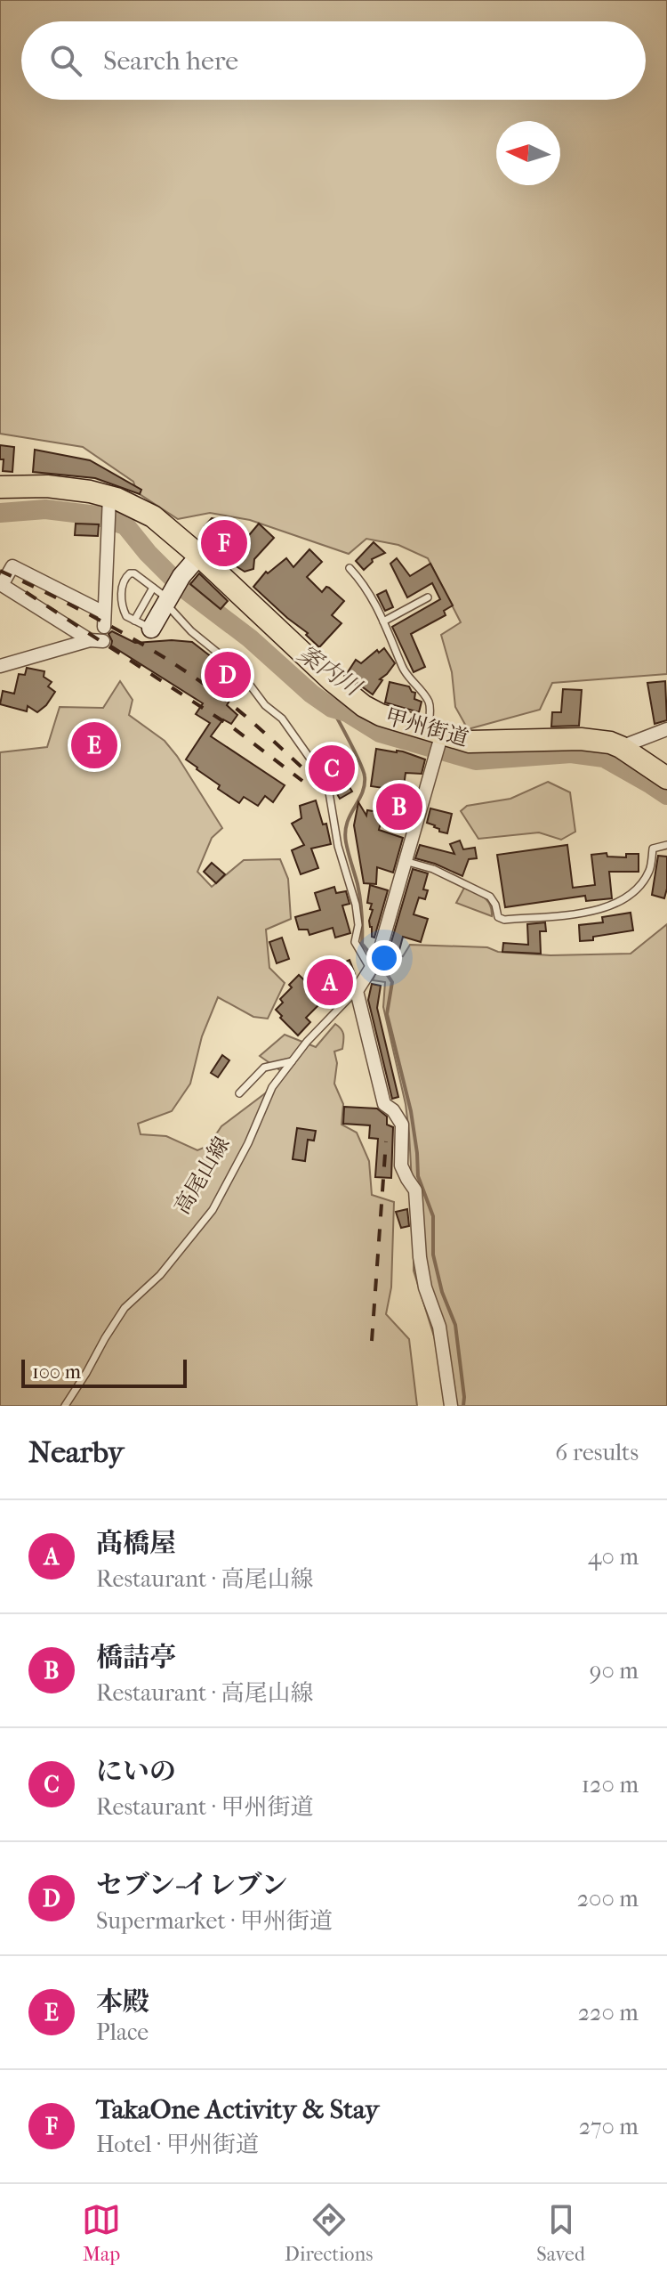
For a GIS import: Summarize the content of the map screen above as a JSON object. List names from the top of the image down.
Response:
{
  "streets": {
    "highway": ["甲州街道"],
    "street": ["高尾山線"]
  },
  "crossings": [
    ["甲州街道", "高尾山線"]
  ],
  "water": ["案内川"],
  "scale_bar": "100 m",
  "north": "left",
  "page": {
    "search": "Search here",
    "pins": [
      "F",
      "D",
      "E",
      "C",
      "B",
      "A"
    ],
    "scale": "100 m",
    "heading": ["Nearby", "6 results"],
    "list": [
      {
        "mark": "A",
        "name": "髙橋屋",
        "note": "Restaurant · 高尾山線",
        "value": "40 m"
      },
      {
        "mark": "B",
        "name": "橋詰亭",
        "note": "Restaurant · 高尾山線",
        "value": "90 m"
      },
      {
        "mark": "C",
        "name": "にいの",
        "note": "Restaurant · 甲州街道",
        "value": "120 m"
      },
      {
        "mark": "D",
        "name": "セブン-イレブン",
        "note": "Supermarket · 甲州街道",
        "value": "200 m"
      },
      {
        "mark": "E",
        "name": "本殿",
        "note": "Place",
        "value": "220 m"
      },
      {
        "mark": "F",
        "name": "TakaOne Activity & Stay",
        "note": "Hotel · 甲州街道",
        "value": "270 m"
      }
    ],
    "nav": ["Map", "Directions", "Saved"]
  }
}
